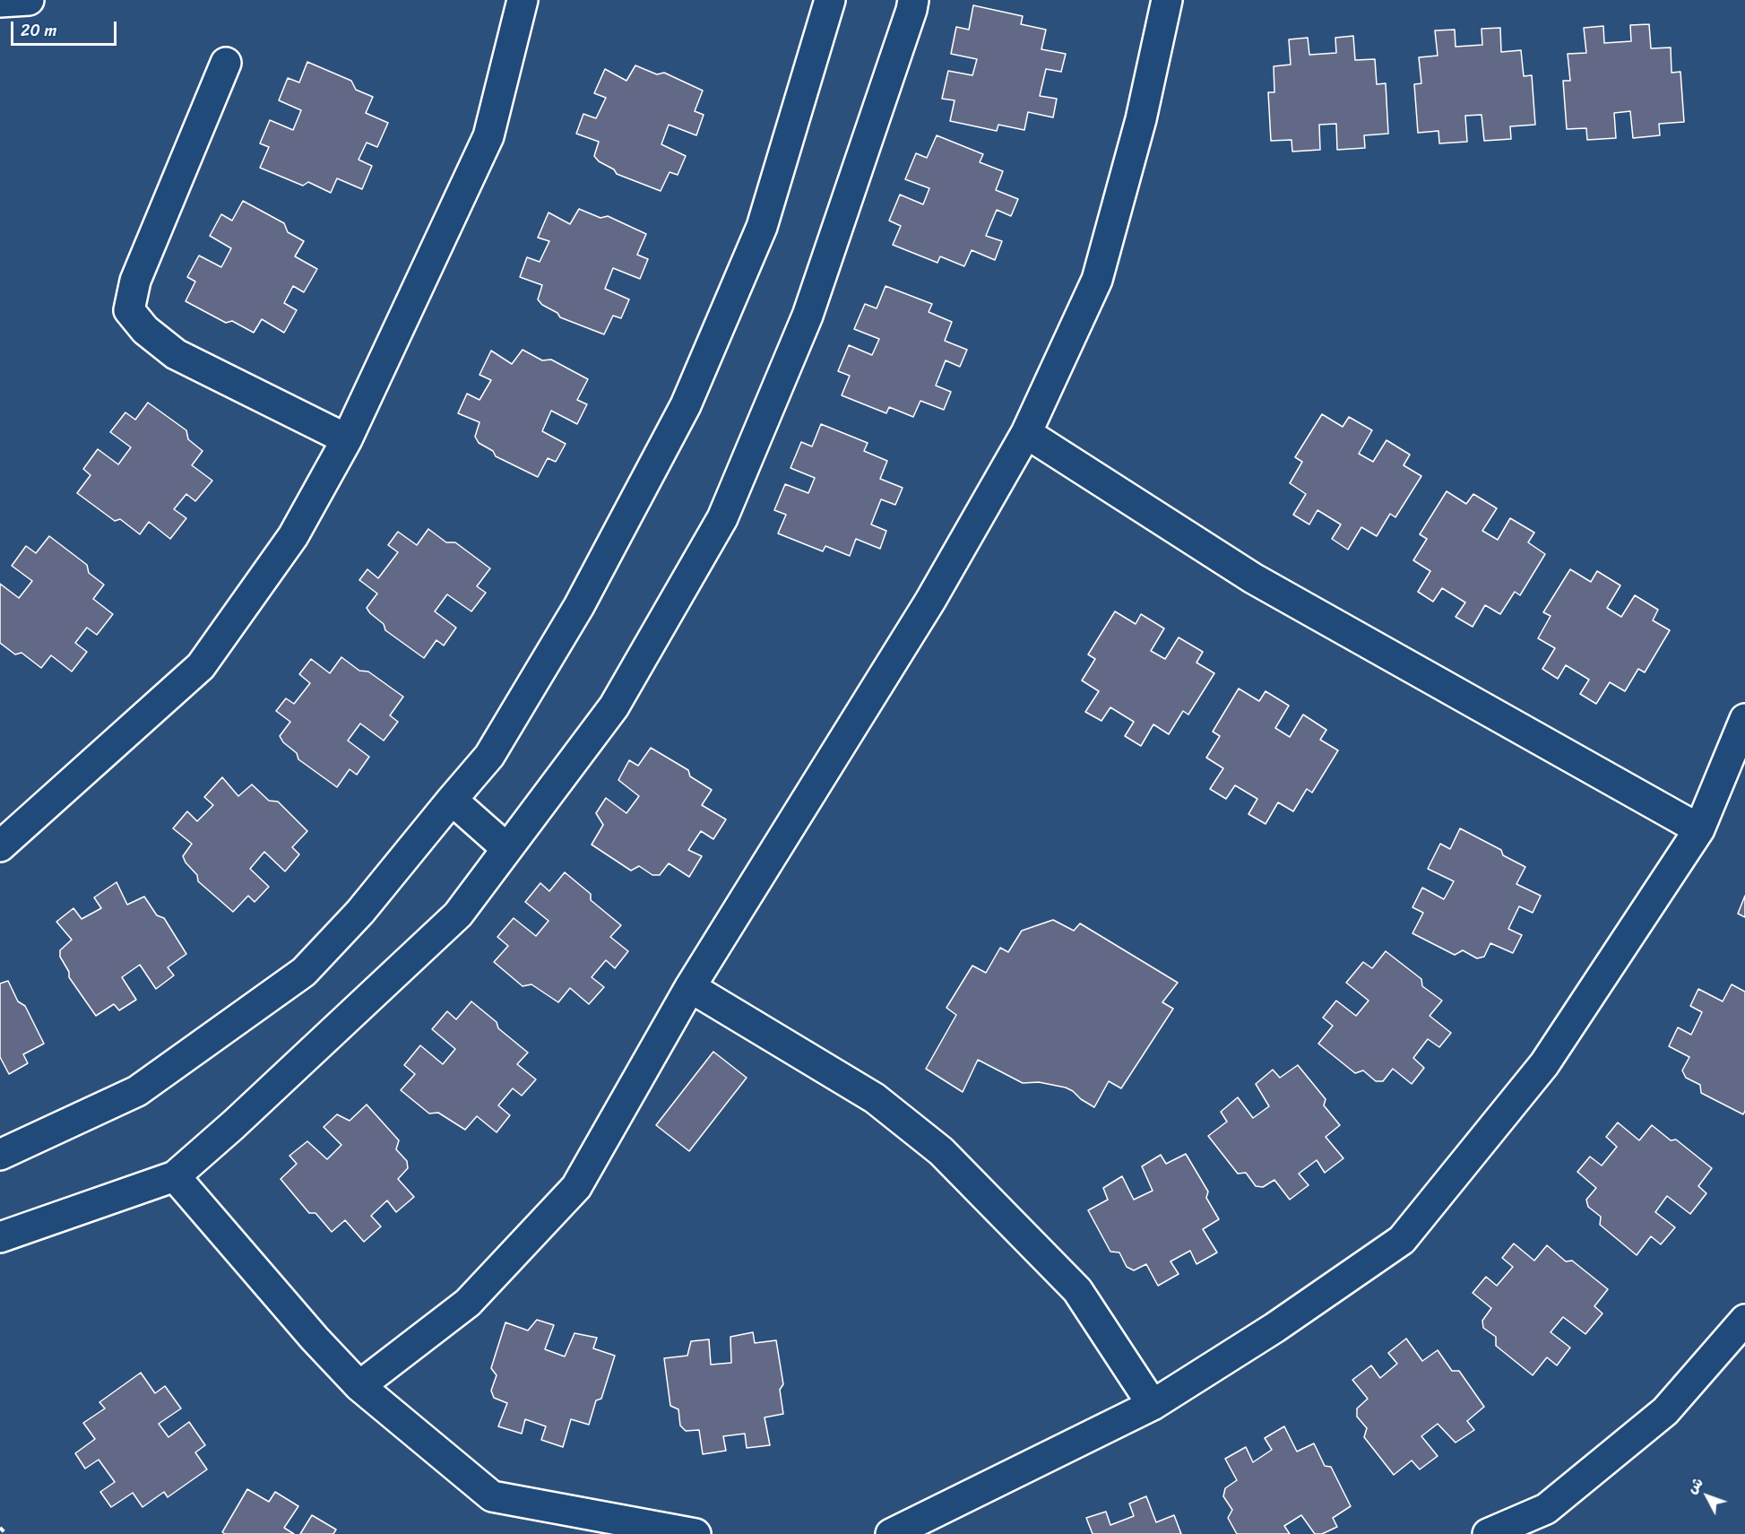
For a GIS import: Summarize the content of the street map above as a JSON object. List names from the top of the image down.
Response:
{
  "scale_bar": "20 m",
  "north": "top left"
}
